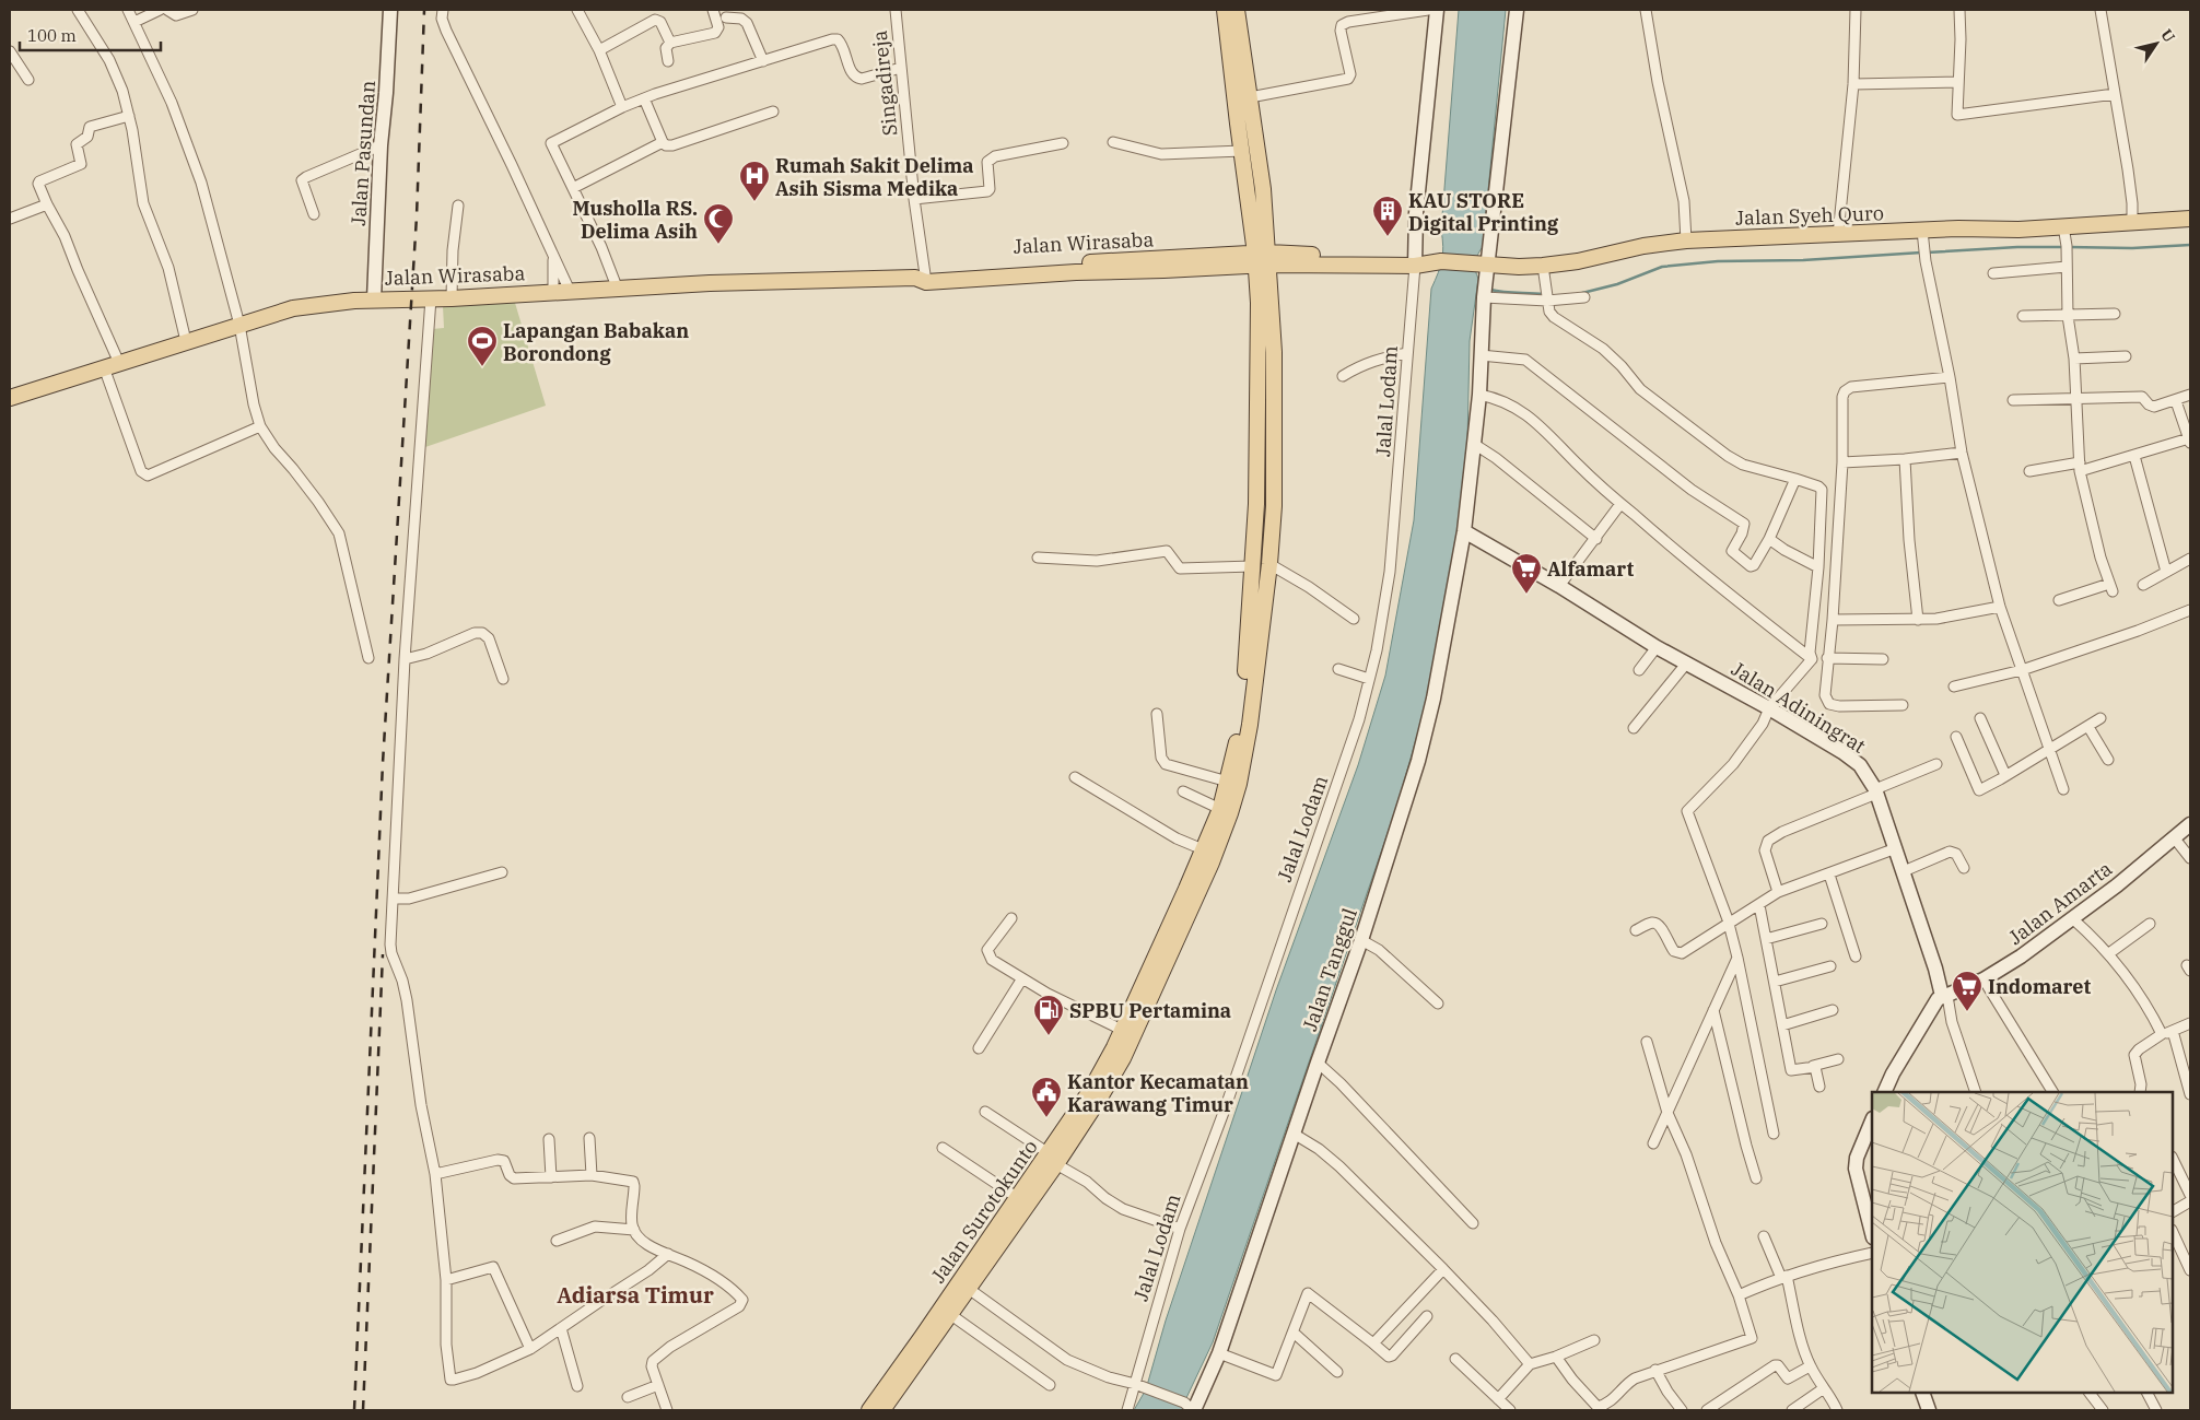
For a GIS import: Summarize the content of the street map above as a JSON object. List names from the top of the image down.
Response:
{
  "streets": {
    "main road": ["Jalan Syeh Quro", "Jalan Wirasaba", "Jalan Surotokunto"],
    "street": [
      "Singadireja",
      "Jalan Pasundan",
      "Jalal Lodam",
      "Jalan Adiningrat",
      "Jalan Amarta",
      "Jalan Tanggul"
    ]
  },
  "crossings": [
    ["Singadireja", "Jalan Wirasaba"],
    ["Jalan Pasundan", "Jalan Wirasaba"],
    ["Jalan Syeh Quro", "Jalan Wirasaba"],
    ["Jalan Syeh Quro", "Jalal Lodam"],
    ["Jalan Syeh Quro", "Jalan Tanggul"],
    ["Jalan Syeh Quro", "Jalan Surotokunto"],
    ["Jalan Wirasaba", "Jalan Surotokunto"],
    ["Jalan Adiningrat", "Jalan Amarta"],
    ["Jalan Adiningrat", "Jalan Tanggul"]
  ],
  "districts": ["Adiarsa Timur"],
  "places": {
    "hospital": ["Rumah Sakit Delima Asih Sisma Medika"],
    "building": ["KAU STORE Digital Printing"],
    "mosque": ["Musholla RS. Delima Asih"],
    "sports": ["Lapangan Babakan Borondong"],
    "supermarket": ["Alfamart", "Indomaret"],
    "fuel station": ["SPBU Pertamina"],
    "public building": ["Kantor Kecamatan Karawang Timur"]
  },
  "scale_bar": "100 m",
  "north": "top right"
}
